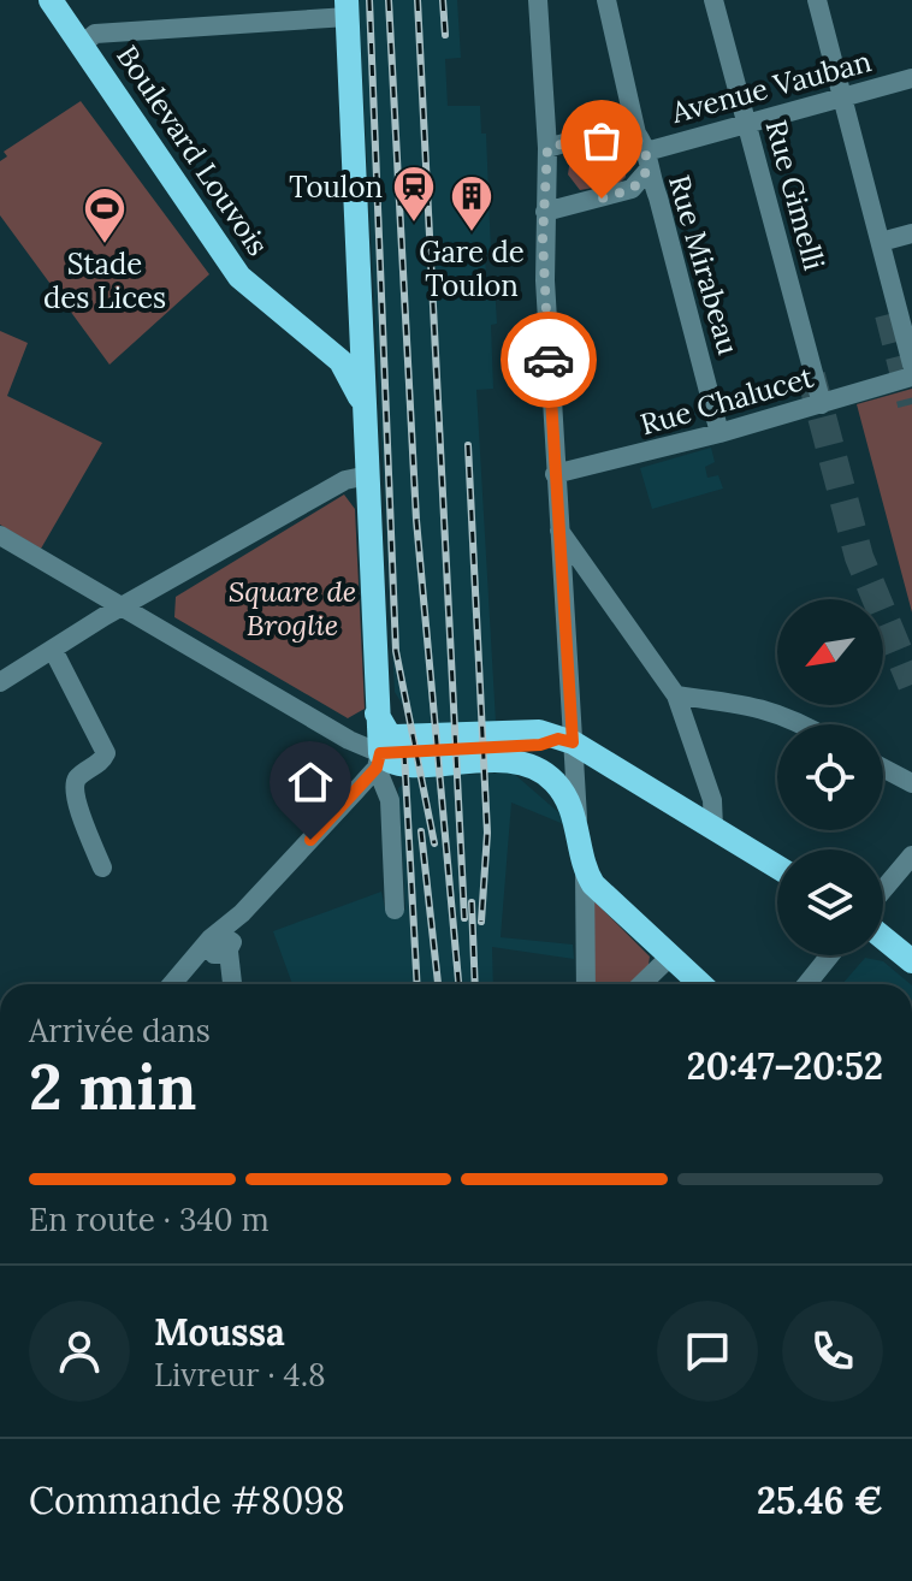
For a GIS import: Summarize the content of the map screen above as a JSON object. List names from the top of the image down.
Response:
{
  "streets": {
    "main road": ["Boulevard Louvois"],
    "street": [
      "Avenue Vauban",
      "Rue Gimelli",
      "Rue Mirabeau",
      "Rue Chalucet"
    ]
  },
  "crossings": [
    ["Avenue Vauban", "Rue Gimelli"],
    ["Avenue Vauban", "Rue Mirabeau"],
    ["Rue Gimelli", "Rue Chalucet"],
    ["Rue Mirabeau", "Rue Chalucet"]
  ],
  "parks": ["Square de Broglie"],
  "places": {
    "station": ["Toulon"],
    "building": ["Gare de Toulon"],
    "sports": ["Stade des Lices"]
  },
  "north": "bottom left",
  "page": {
    "heading": ["2 min", "Arrivée dans", "20:47–20:52"],
    "panel": [
      "Moussa",
      "Livreur · 4.8",
      "Commande #8098",
      "25.46 €"
    ],
    "bar": "En route · 340 m"
  }
}
